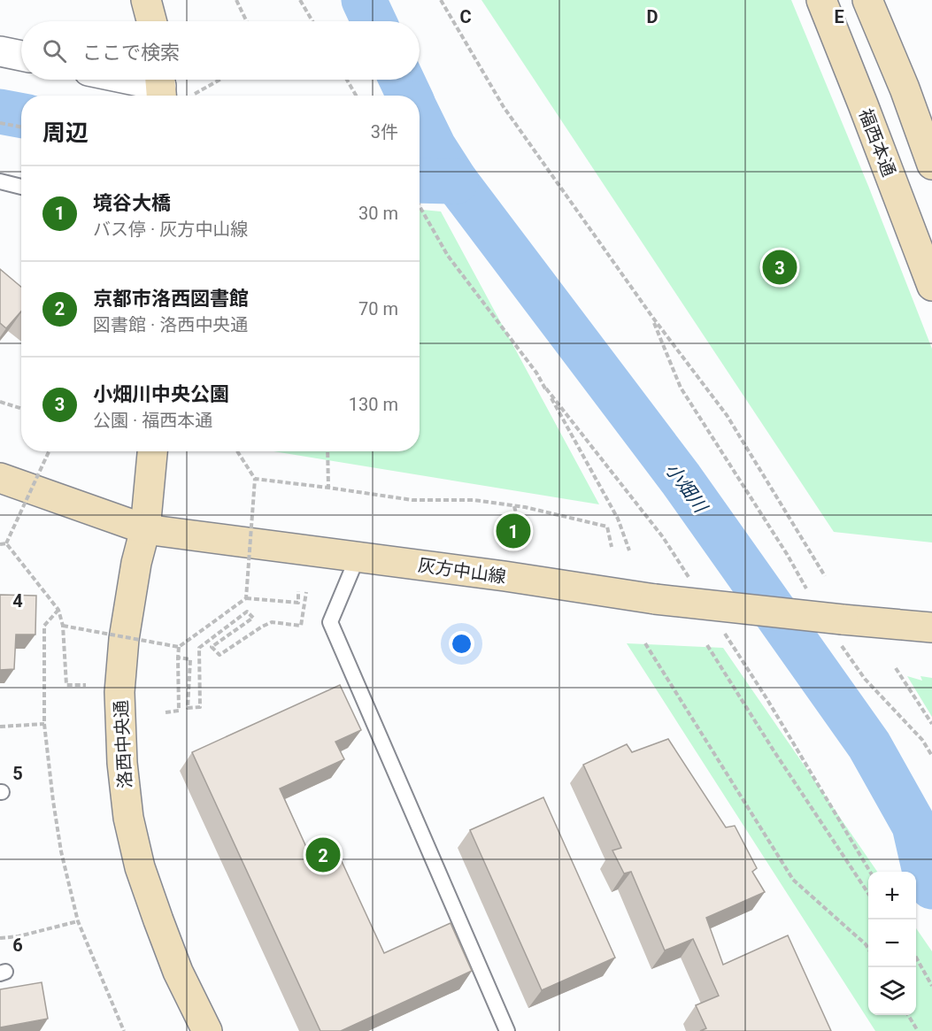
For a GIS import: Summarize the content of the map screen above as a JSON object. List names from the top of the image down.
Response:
{
  "streets": {
    "main road": ["福西本通", "灰方中山線", "洛西中央通"]
  },
  "crossings": [
    ["灰方中山線", "洛西中央通"]
  ],
  "water": ["小畑川"],
  "page": {
    "search": "ここで検索",
    "heading": ["周辺", "3件"],
    "list": [
      {
        "mark": "1",
        "name": "境谷大橋",
        "note": "バス停 · 灰方中山線",
        "value": "30 m"
      },
      {
        "mark": "2",
        "name": "京都市洛西図書館",
        "note": "図書館 · 洛西中央通",
        "value": "70 m"
      },
      {
        "mark": "3",
        "name": "小畑川中央公園",
        "note": "公園 · 福西本通",
        "value": "130 m"
      }
    ],
    "pins": ["3", "1", "2"],
    "map_buttons": ["+", "−"]
  },
  "grid": {
    "columns": ["C", "D", "E"],
    "rows": ["4", "5", "6"]
  }
}
